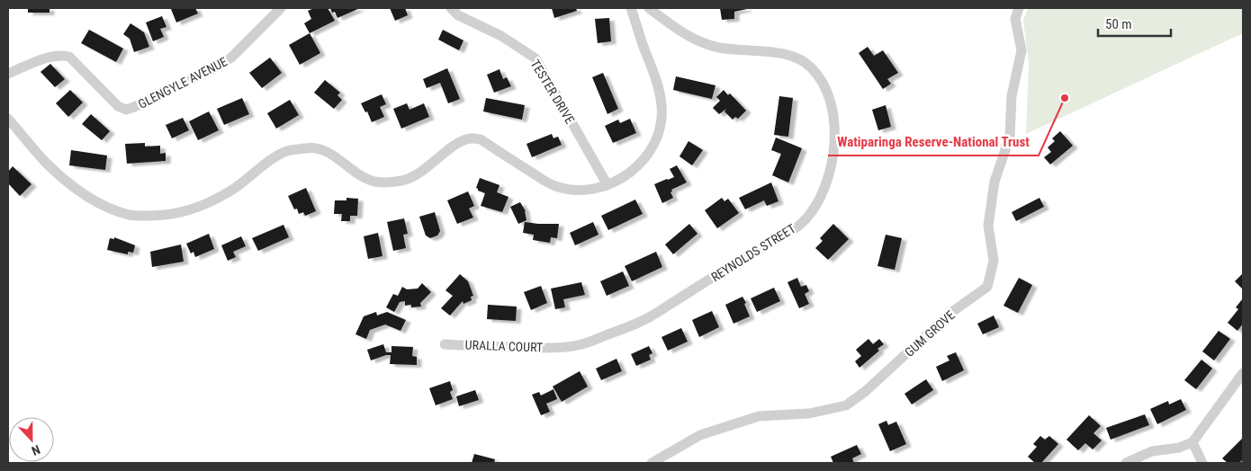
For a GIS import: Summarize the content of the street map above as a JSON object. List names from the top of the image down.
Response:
{
  "streets": {
    "street": [
      "GLENGYLE AVENUE",
      "TESTER DRIVE",
      "REYNOLDS STREET",
      "GUM GROVE",
      "URALLA COURT"
    ]
  },
  "crossings": [
    ["REYNOLDS STREET", "URALLA COURT"]
  ],
  "places": ["Watiparinga Reserve-National Trust"],
  "scale_bar": "50 m",
  "north": "bottom"
}
